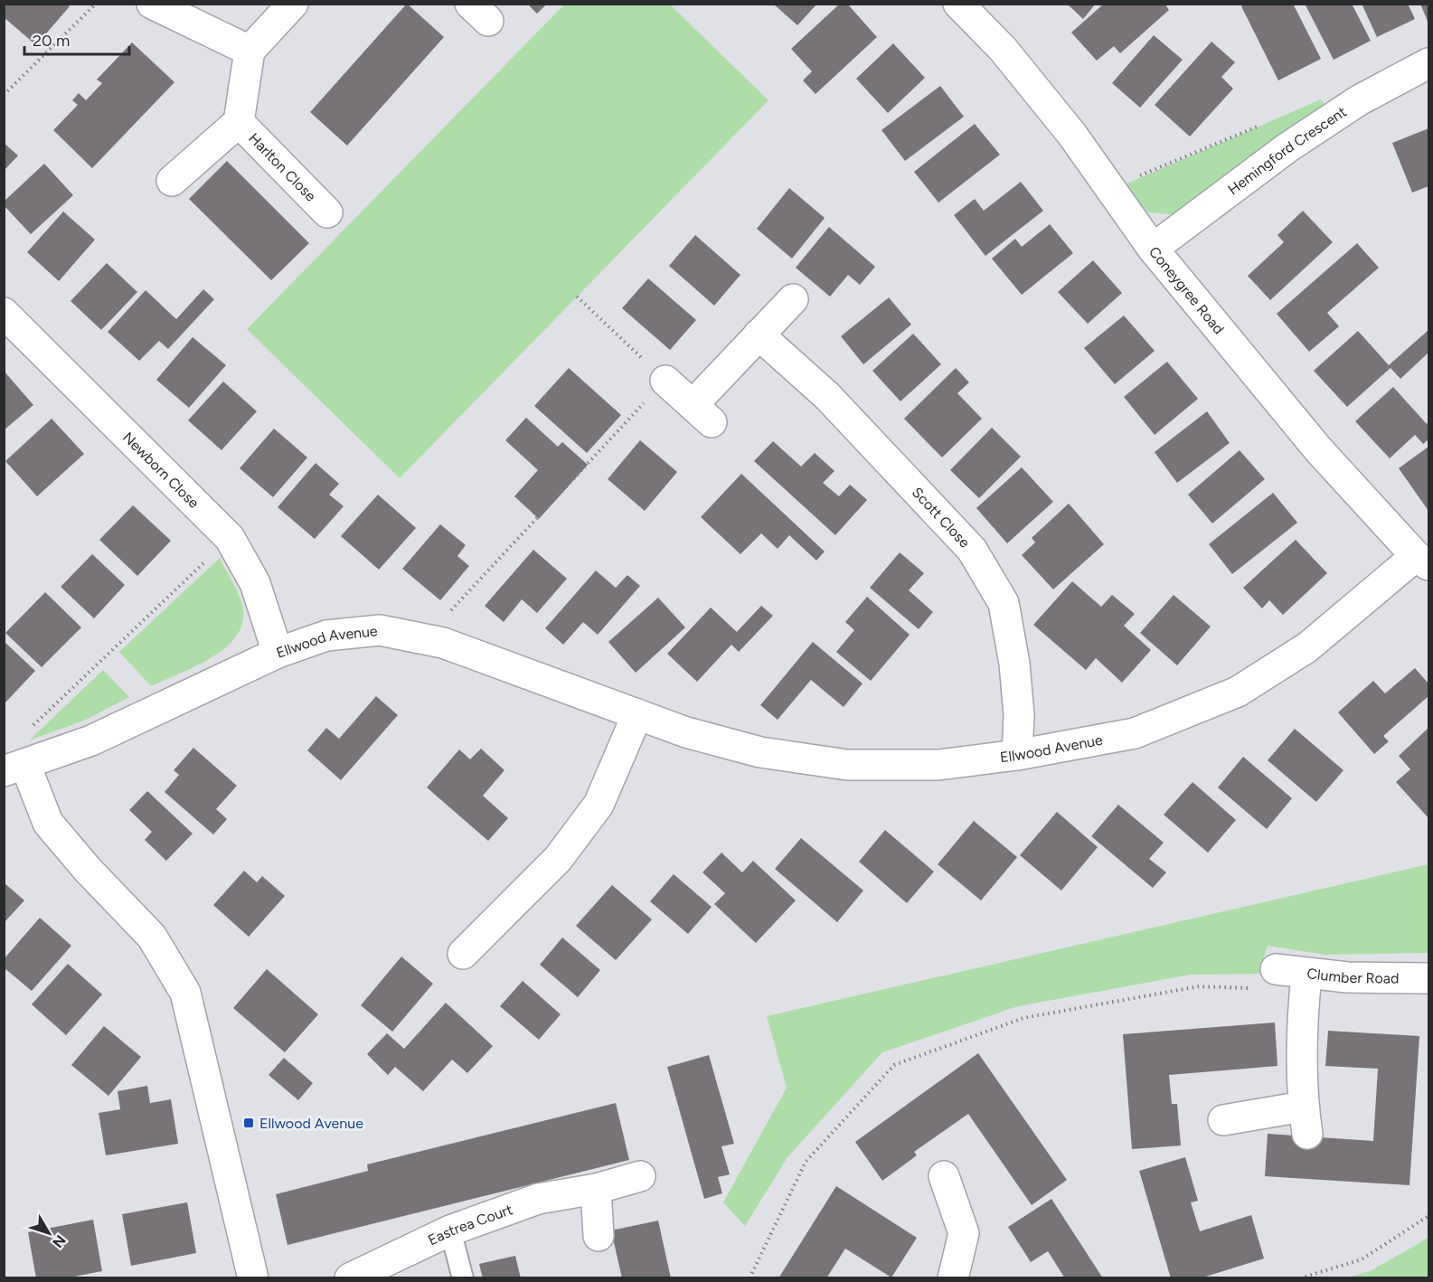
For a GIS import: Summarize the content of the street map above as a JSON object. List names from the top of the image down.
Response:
{
  "streets": {
    "street": [
      "Hemingford Crescent",
      "Harlton Close",
      "Coneygree Road",
      "Newborn Close",
      "Scott Close",
      "Ellwood Avenue",
      "Clumber Road",
      "Eastrea Court"
    ]
  },
  "crossings": [
    ["Hemingford Crescent", "Coneygree Road"],
    ["Coneygree Road", "Ellwood Avenue"],
    ["Newborn Close", "Ellwood Avenue"],
    ["Scott Close", "Ellwood Avenue"]
  ],
  "places": {
    "transit": ["Ellwood Avenue"]
  },
  "scale_bar": "20 m",
  "north": "bottom right"
}
